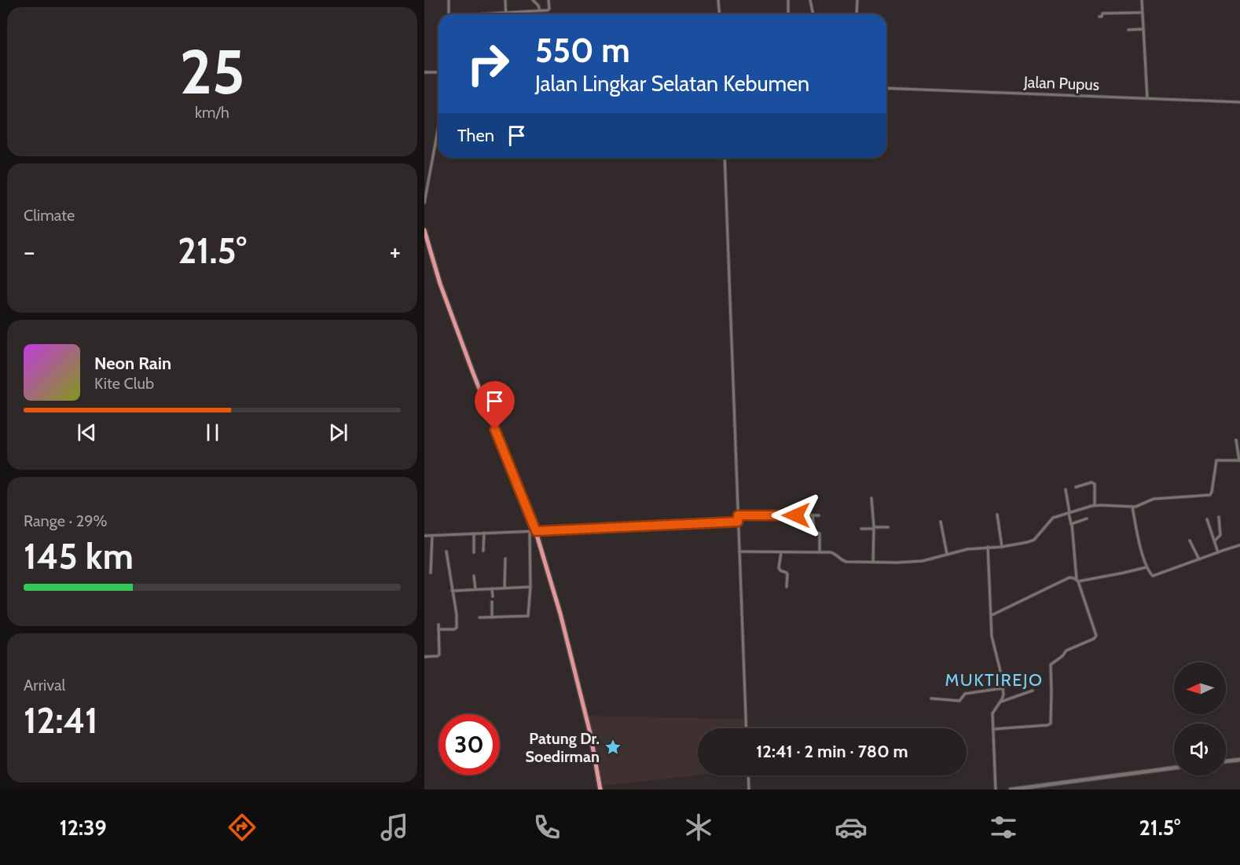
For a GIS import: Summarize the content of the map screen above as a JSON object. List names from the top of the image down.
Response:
{
  "streets": {
    "street": ["Jalan Pupus"]
  },
  "districts": ["MUKTIREJO"],
  "places": {
    "place": ["Patung Dr. Soedirman"]
  },
  "north": "left",
  "page": {
    "tile": [
      ["25", "km/h"],
      "Climate",
      ["Range · 29%", "145 km"],
      ["Arrival", "12:41"]
    ],
    "turn": ["550 m", "Jalan Lingkar Selatan Kebumen"],
    "then": "Then",
    "heat": ["−", "21.5°", "+"],
    "song": ["Neon Rain", "Kite Club"],
    "limit": "30",
    "trip": "12:41 · 2 min · 780 m",
    "tabs": ["12:39", "21.5°"]
  }
}
